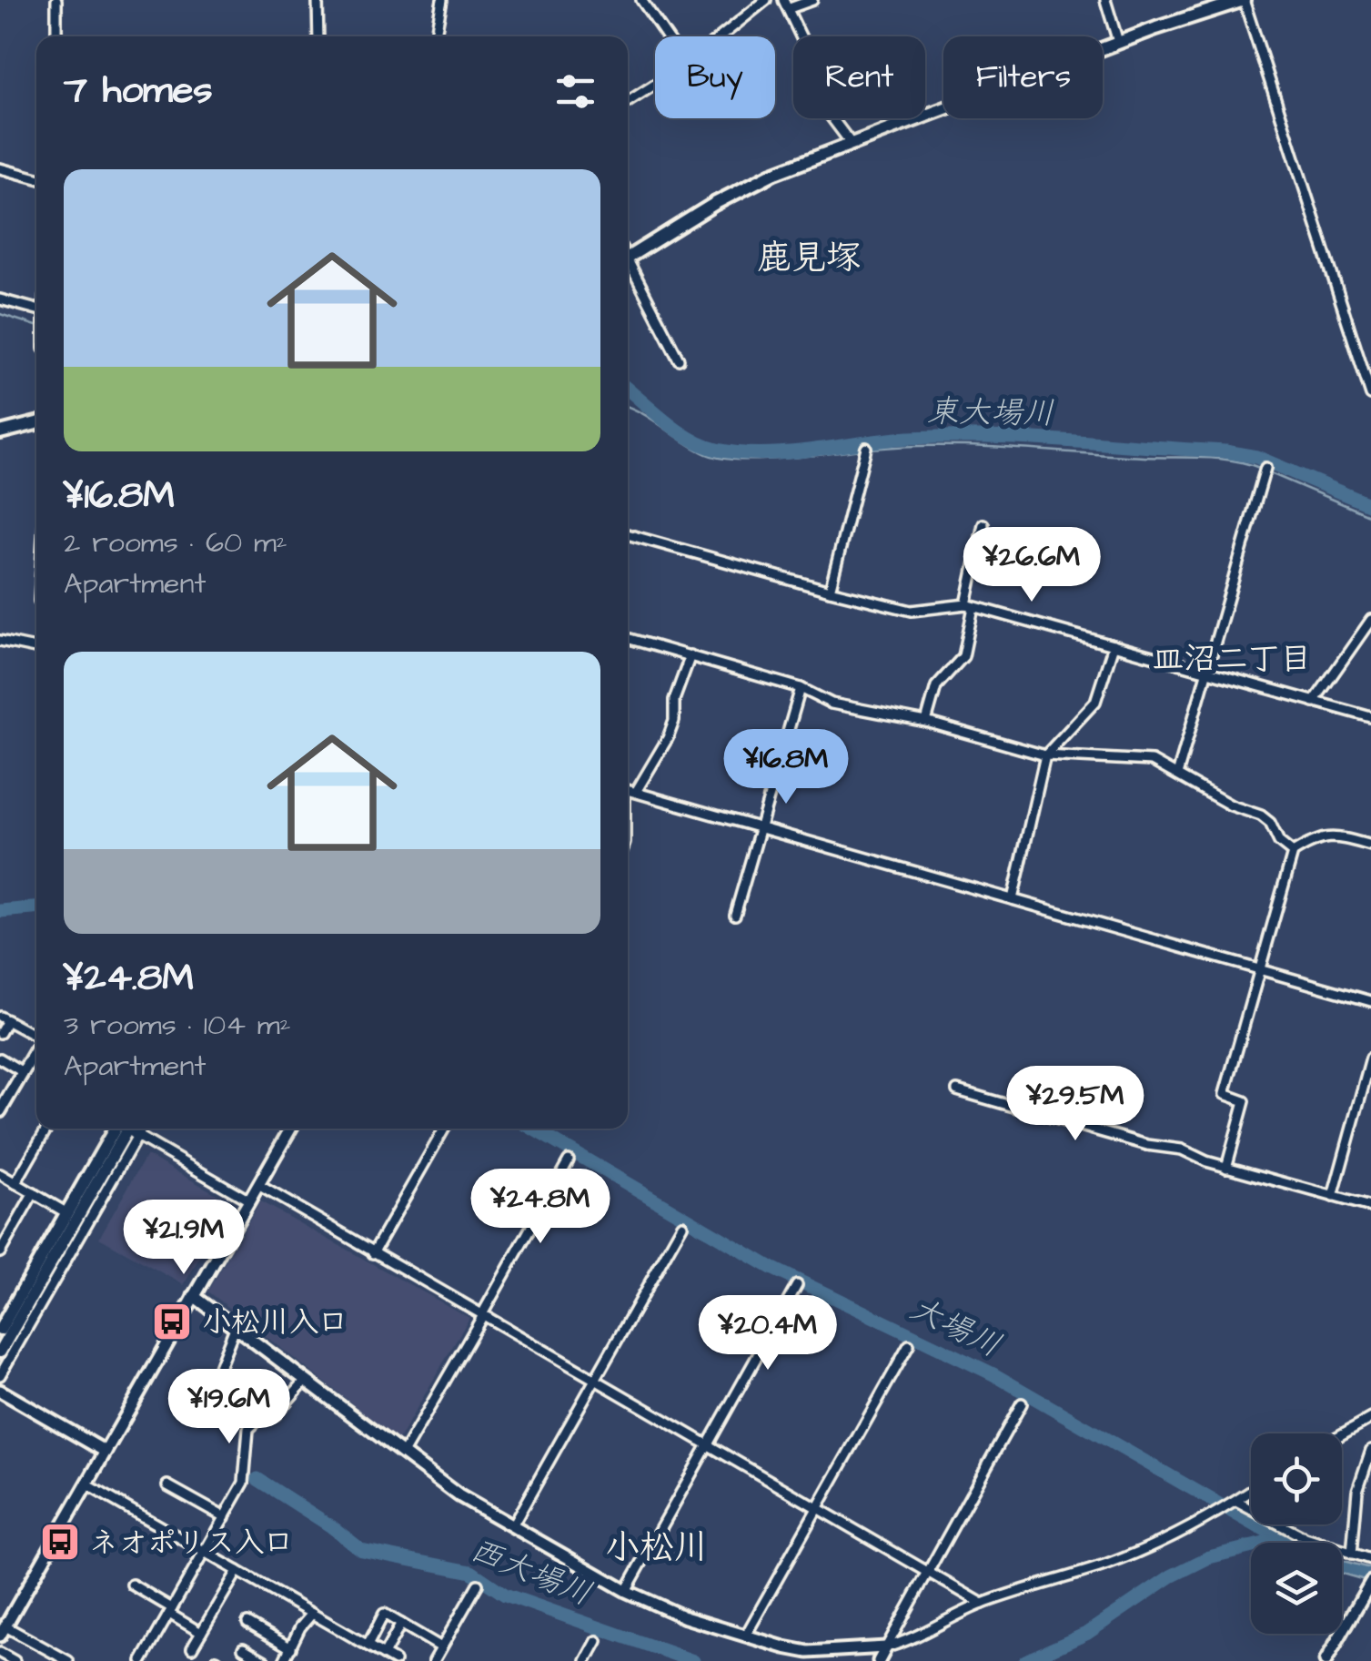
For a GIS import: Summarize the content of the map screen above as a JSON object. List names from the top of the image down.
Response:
{
  "districts": ["鹿見塚", "皿沼二丁目", "小松川"],
  "water": ["東大場川", "大場川", "西大場川"],
  "places": {
    "bus stop": ["小松川入口", "ネオポリス入口"]
  },
  "page": {
    "chip": ["Buy", "Rent", "Filters"],
    "heading": "7 homes",
    "list": [
      {
        "name": "¥16.8M",
        "note": "2 rooms · 60 m² · Apartment"
      },
      {
        "name": "¥24.8M",
        "note": "3 rooms · 104 m² · Apartment"
      }
    ],
    "price": [
      "¥26.6M",
      "¥16.8M",
      "¥29.5M",
      "¥24.8M",
      "¥21.9M",
      "¥20.4M",
      "¥19.6M"
    ]
  }
}
